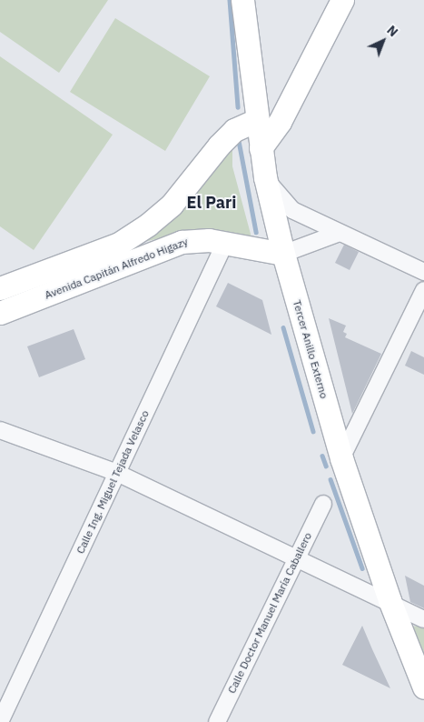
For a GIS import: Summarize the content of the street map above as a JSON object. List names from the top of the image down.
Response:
{
  "streets": {
    "street": [
      "Avenida Capitán Alfredo Higazy",
      "Tercer Anillo Externo",
      "Calle Ing. Miguel Tejada Velasco",
      "Calle Doctor Manuel María Caballero"
    ]
  },
  "crossings": [
    ["Avenida Capitán Alfredo Higazy", "Tercer Anillo Externo"],
    ["Avenida Capitán Alfredo Higazy", "Calle Ing. Miguel Tejada Velasco"]
  ],
  "districts": ["El Pari"],
  "north": "top right"
}
